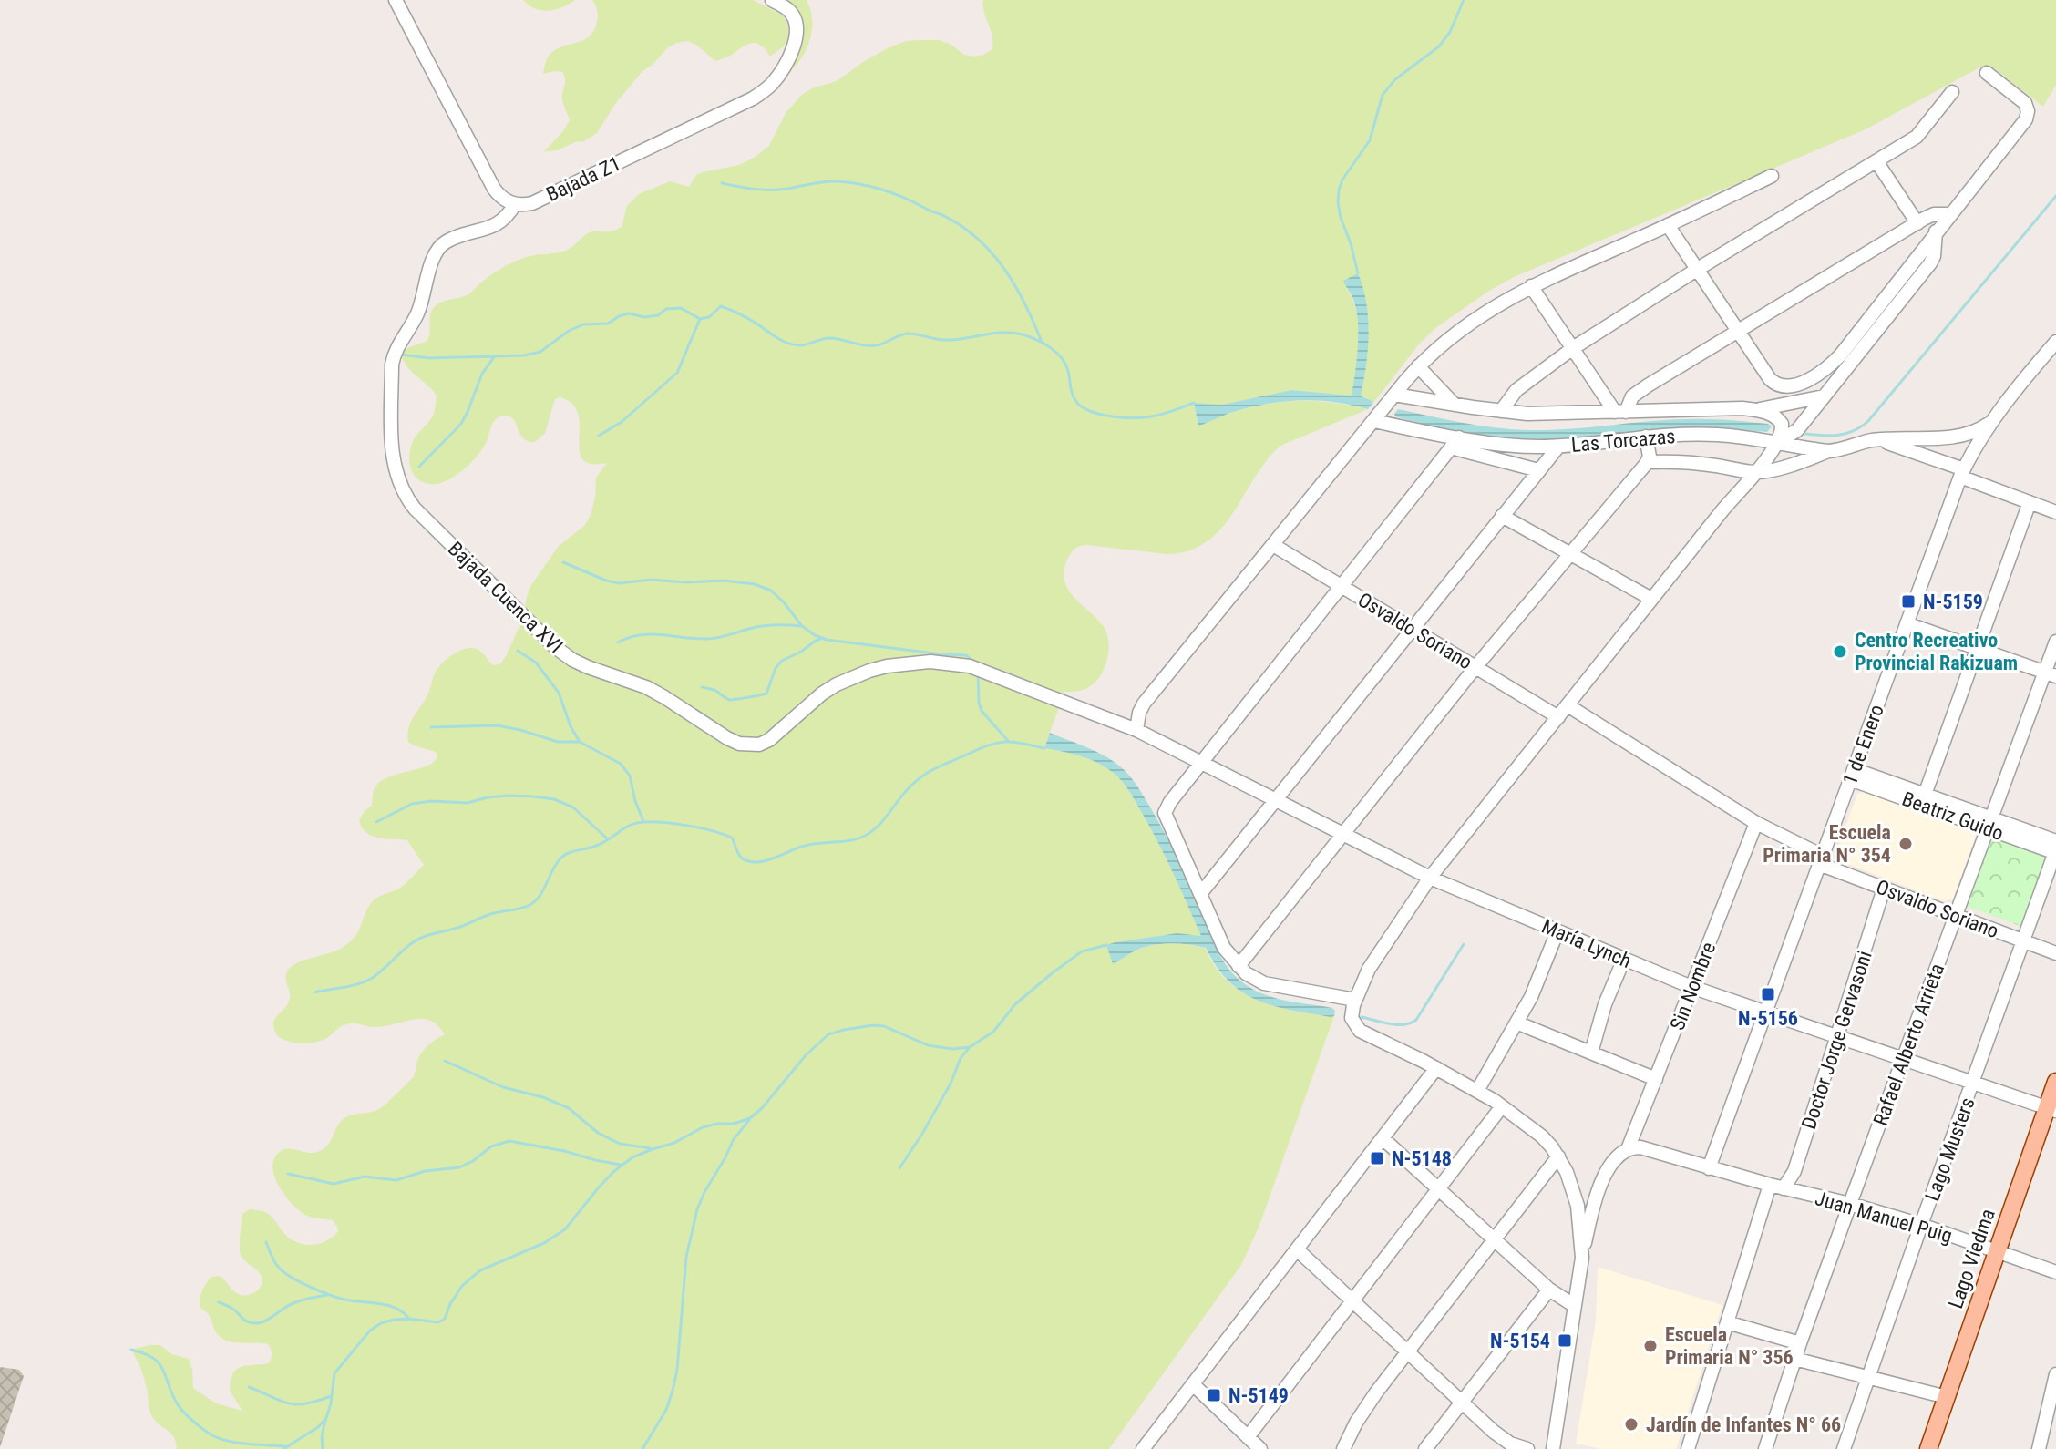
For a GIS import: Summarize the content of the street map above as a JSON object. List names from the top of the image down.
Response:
{
  "streets": {
    "main road": ["Lago Viedma"],
    "street": [
      "Bajada Z1",
      "Las Torcazas",
      "Bajada Cuenca XVI",
      "Osvaldo Soriano",
      "1 de Enero",
      "Beatriz Guido",
      "María Lynch",
      "Sin Nombre",
      "Doctor Jorge Gervasoni",
      "Rafael Alberto Arrieta",
      "Lago Musters",
      "Juan Manuel Puig"
    ]
  },
  "crossings": [
    ["Bajada Z1", "Bajada Cuenca XVI"],
    ["Las Torcazas", "1 de Enero"],
    ["Bajada Cuenca XVI", "María Lynch"],
    ["Osvaldo Soriano", "1 de Enero"],
    ["Osvaldo Soriano", "Sin Nombre"],
    ["Osvaldo Soriano", "Doctor Jorge Gervasoni"],
    ["Osvaldo Soriano", "Rafael Alberto Arrieta"],
    ["Osvaldo Soriano", "Lago Musters"],
    ["1 de Enero", "Beatriz Guido"],
    ["1 de Enero", "María Lynch"],
    ["1 de Enero", "Juan Manuel Puig"],
    ["Beatriz Guido", "Rafael Alberto Arrieta"],
    ["Beatriz Guido", "Lago Musters"],
    ["María Lynch", "Sin Nombre"],
    ["María Lynch", "Doctor Jorge Gervasoni"],
    ["María Lynch", "Rafael Alberto Arrieta"],
    ["María Lynch", "Lago Musters"],
    ["María Lynch", "Lago Viedma"],
    ["Doctor Jorge Gervasoni", "Juan Manuel Puig"],
    ["Rafael Alberto Arrieta", "Juan Manuel Puig"],
    ["Lago Musters", "Juan Manuel Puig"],
    ["Juan Manuel Puig", "Lago Viedma"]
  ],
  "places": {
    "transit": [
      "N-5159",
      "N-5156",
      "N-5148",
      "N-5154",
      "N-5149"
    ],
    "other": [
      "Centro Recreativo Provincial Rakizuam",
      "Escuela Primaria N° 354",
      "Escuela Primaria N° 356",
      "Jardín de Infantes N° 66"
    ]
  }
}
